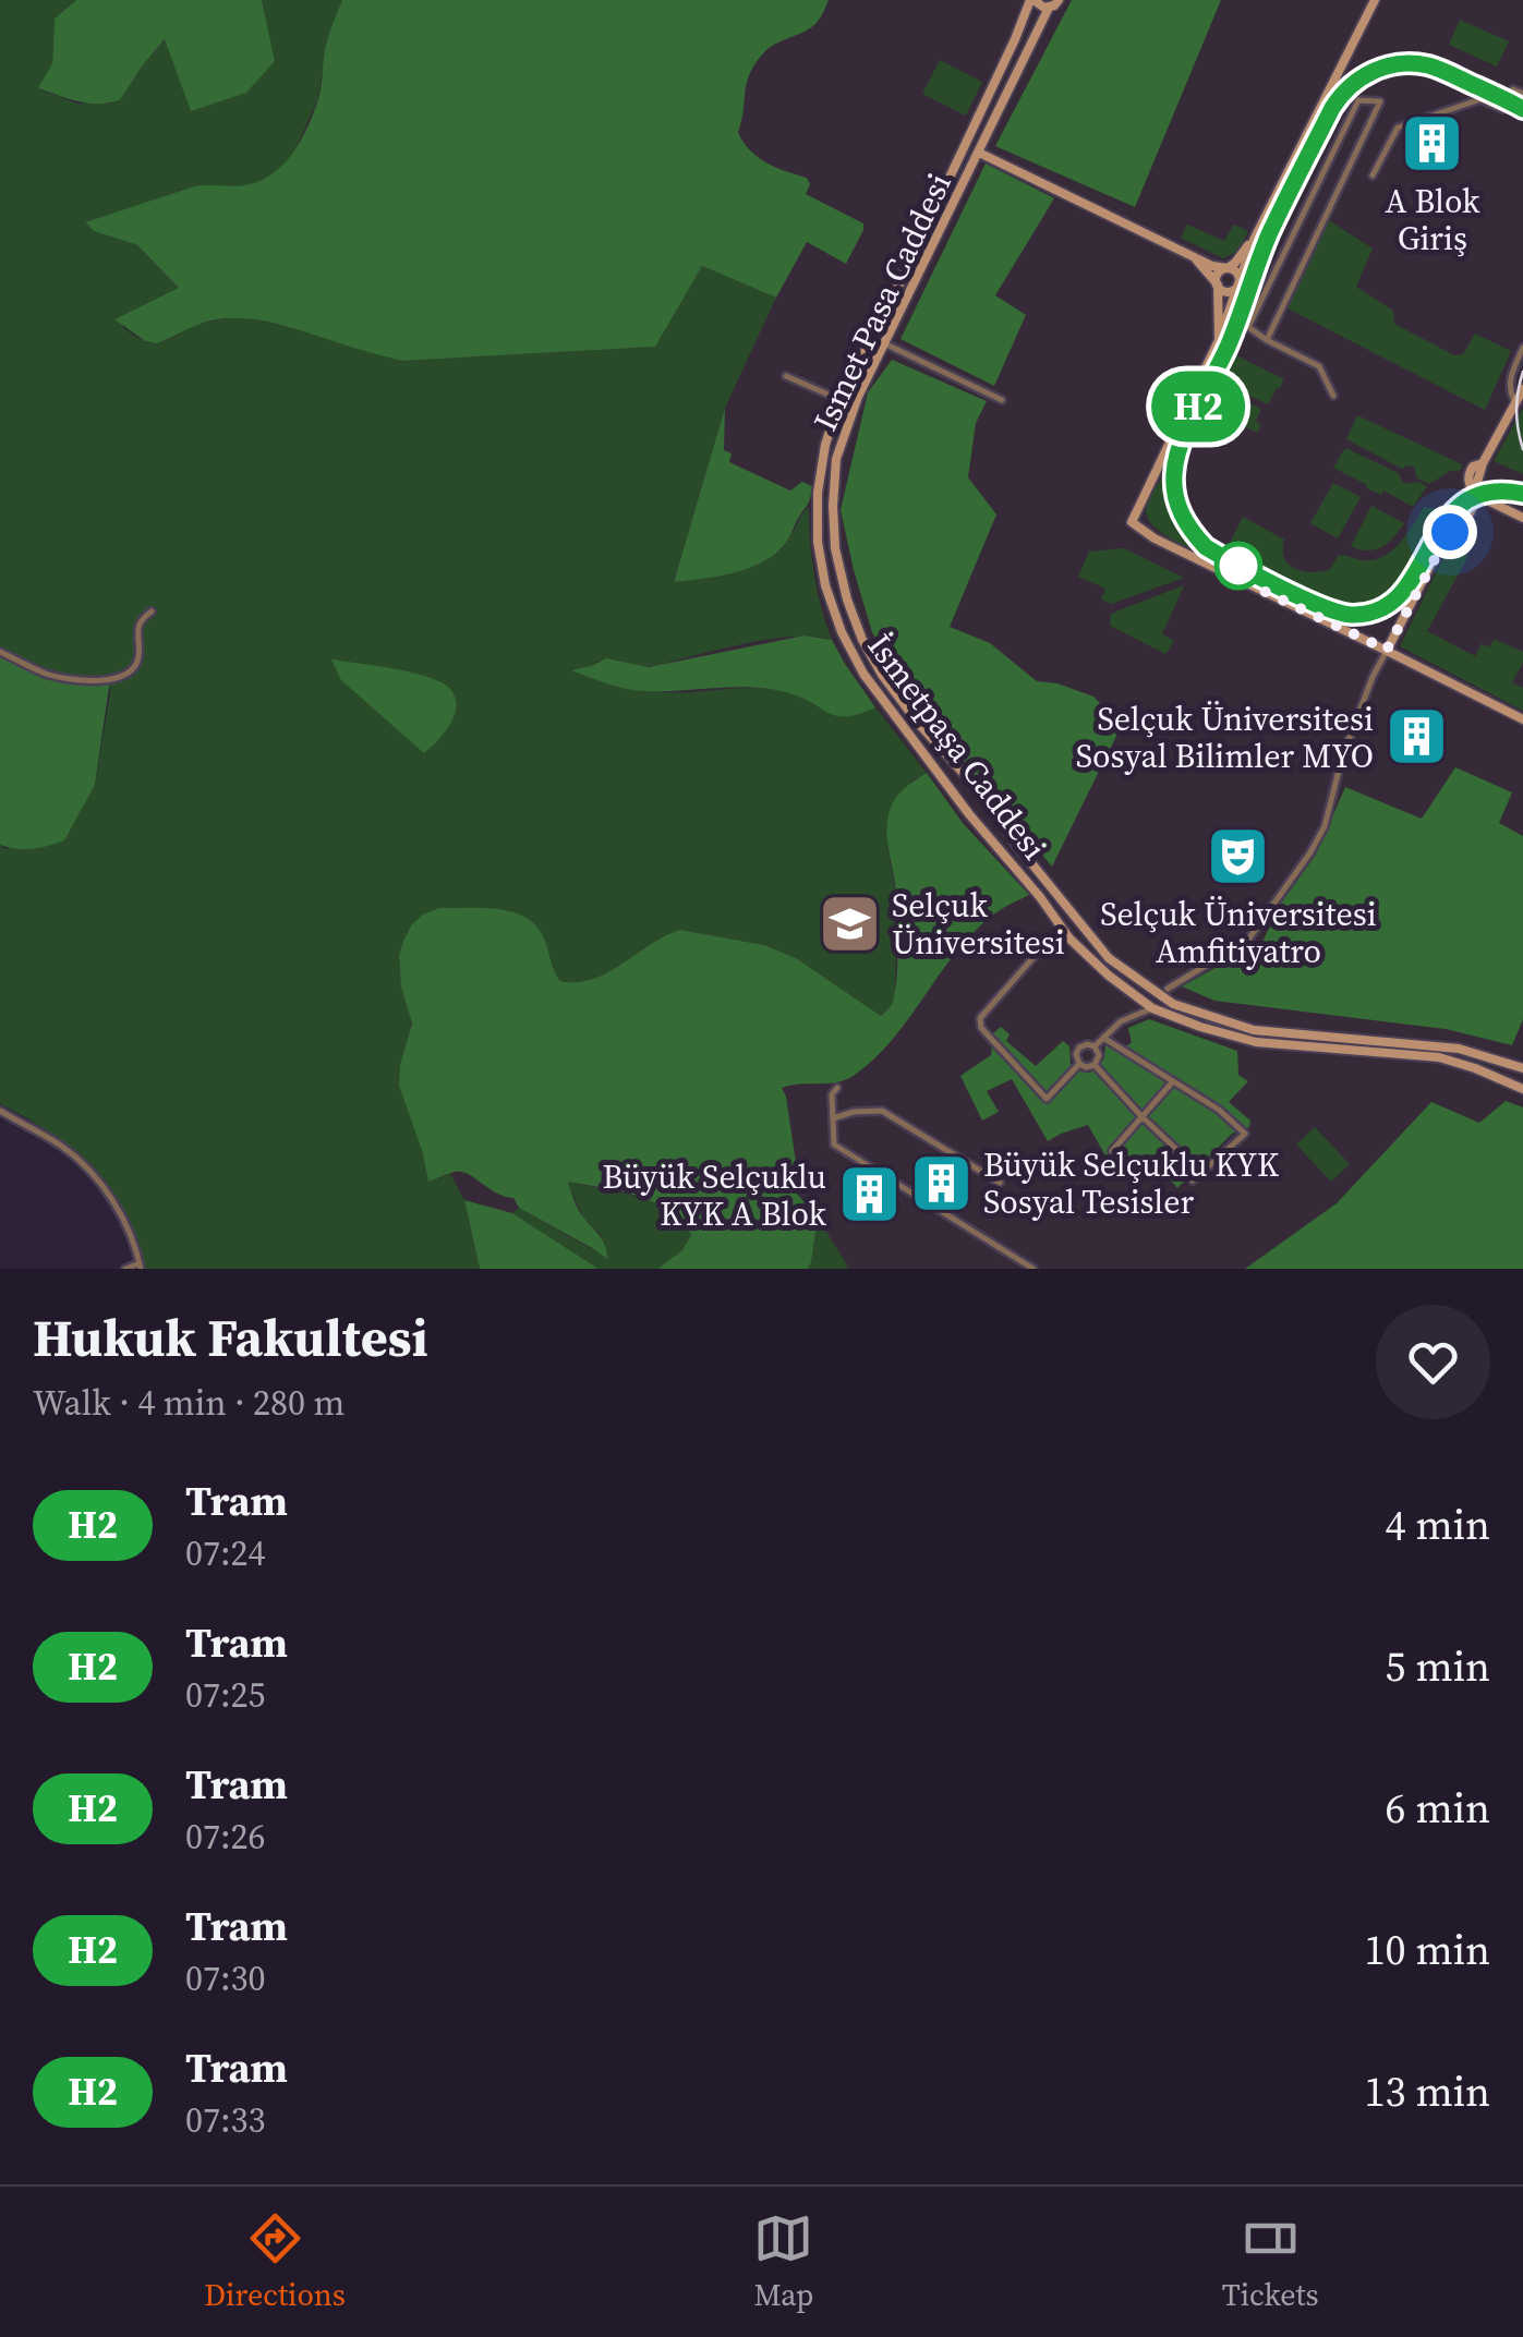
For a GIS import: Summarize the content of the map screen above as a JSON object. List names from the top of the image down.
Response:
{
  "streets": {
    "main road": ["Ismet Pasa Caddesi", "İsmetpaşa Caddesi"]
  },
  "crossings": [
    ["Ismet Pasa Caddesi", "İsmetpaşa Caddesi"]
  ],
  "places": {
    "building": [
      "A Blok Giriş",
      "Selçuk Üniversitesi Sosyal Bilimler MYO",
      "Büyük Selçuklu KYK Sosyal Tesisler",
      "Büyük Selçuklu KYK A Blok"
    ],
    "theatre": ["Selçuk Üniversitesi Amfitiyatro"],
    "school or university": ["Selçuk Üniversitesi"]
  },
  "lines": ["tram line H2"],
  "page": {
    "on_map": "H2",
    "heading": ["Hukuk Fakultesi", "Walk · 4 min · 280 m"],
    "list": [
      {
        "mark": "H2",
        "name": "Tram",
        "note": "07:24",
        "value": "4 min"
      },
      {
        "mark": "H2",
        "name": "Tram",
        "note": "07:25",
        "value": "5 min"
      },
      {
        "mark": "H2",
        "name": "Tram",
        "note": "07:26",
        "value": "6 min"
      },
      {
        "mark": "H2",
        "name": "Tram",
        "note": "07:30",
        "value": "10 min"
      },
      {
        "mark": "H2",
        "name": "Tram",
        "note": "07:33",
        "value": "13 min"
      }
    ],
    "tabs": ["Directions", "Map", "Tickets"]
  }
}
